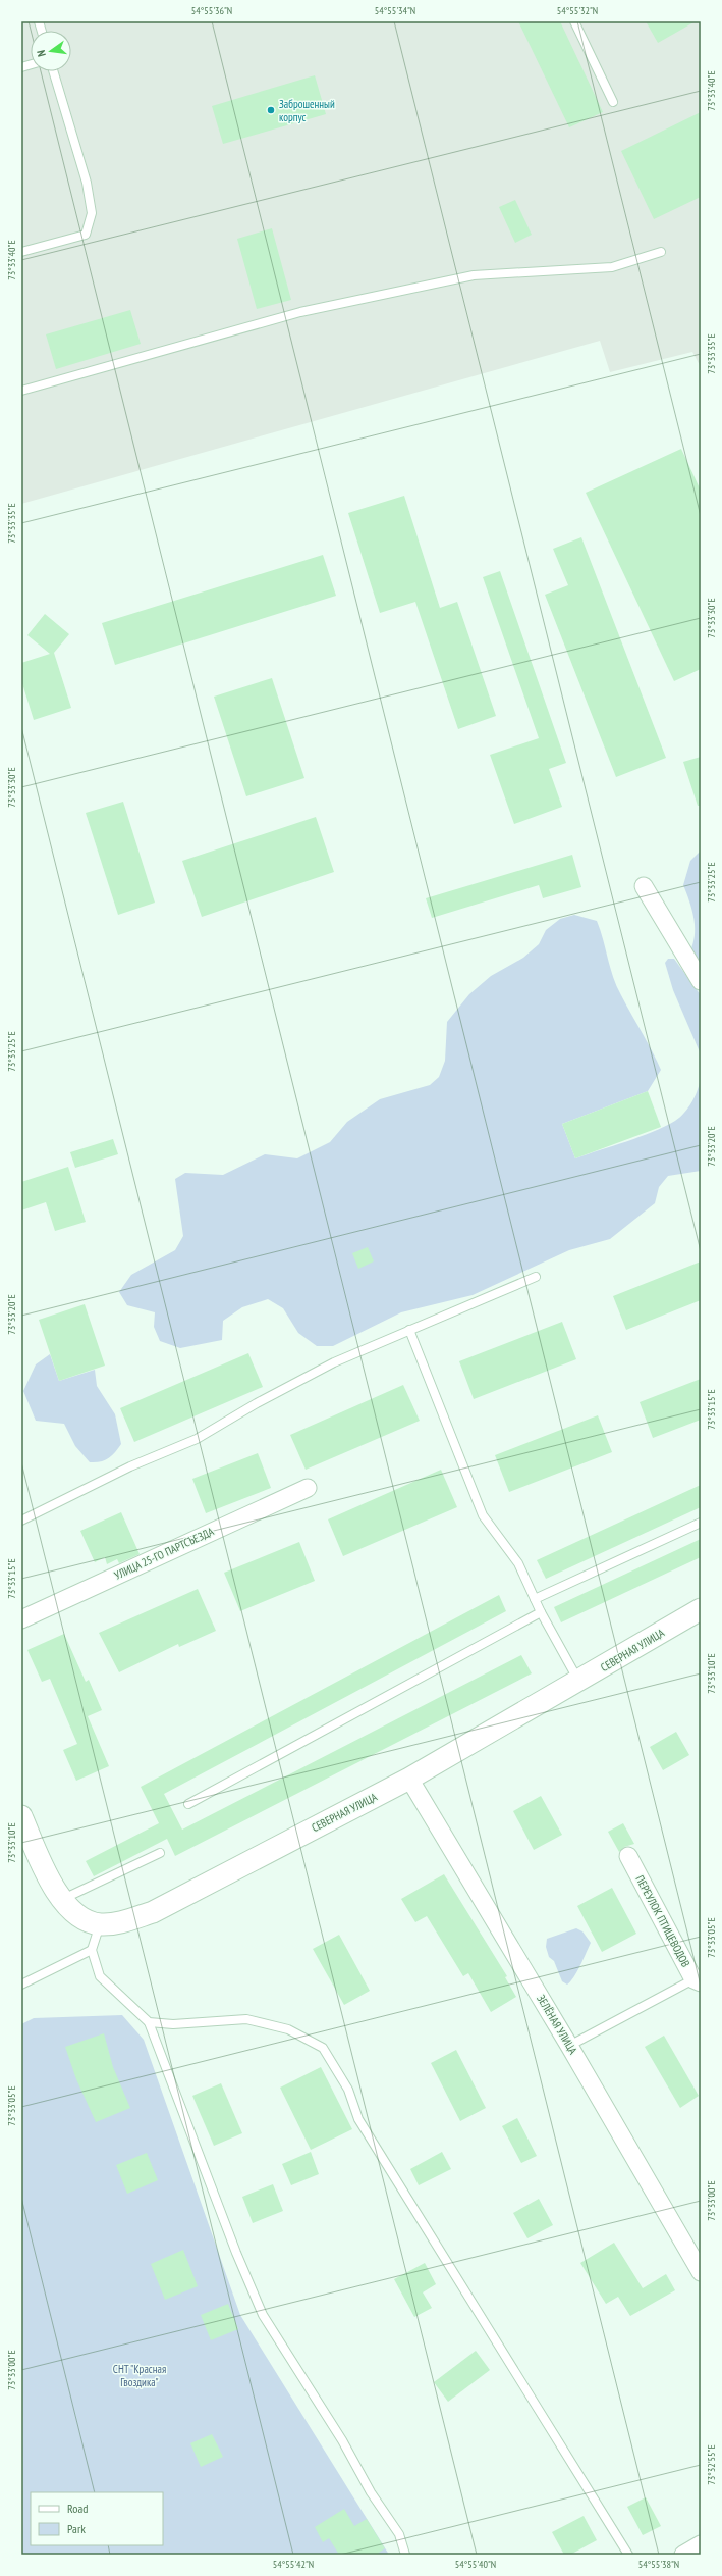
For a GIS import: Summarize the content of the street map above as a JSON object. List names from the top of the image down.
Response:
{
  "streets": {
    "street": [
      "УЛИЦА 25-ГО ПАРТСЪЕЗДА",
      "СЕВЕРНАЯ УЛИЦА",
      "ПЕРЕУЛОК ПТИЦЕВОДОВ",
      "ЗЕЛЁНАЯ УЛИЦА"
    ]
  },
  "crossings": [
    ["СЕВЕРНАЯ УЛИЦА", "ЗЕЛЁНАЯ УЛИЦА"]
  ],
  "parks": ["СНТ \"Красная Гвоздика\""],
  "places": ["Заброшенный корпус"],
  "legend": ["Road", "Park"],
  "north": "left",
  "coordinates": [
    "54°55'36\"N",
    "54°55'34\"N",
    "54°55'32\"N",
    "73°33'40\"E",
    "73°33'35\"E",
    "73°33'30\"E",
    "73°33'25\"E",
    "73°33'20\"E",
    "73°33'15\"E",
    "73°33'10\"E",
    "73°33'05\"E",
    "73°33'00\"E",
    "73°32'55\"E",
    "54°55'42\"N",
    "54°55'40\"N",
    "54°55'38\"N"
  ]
}
